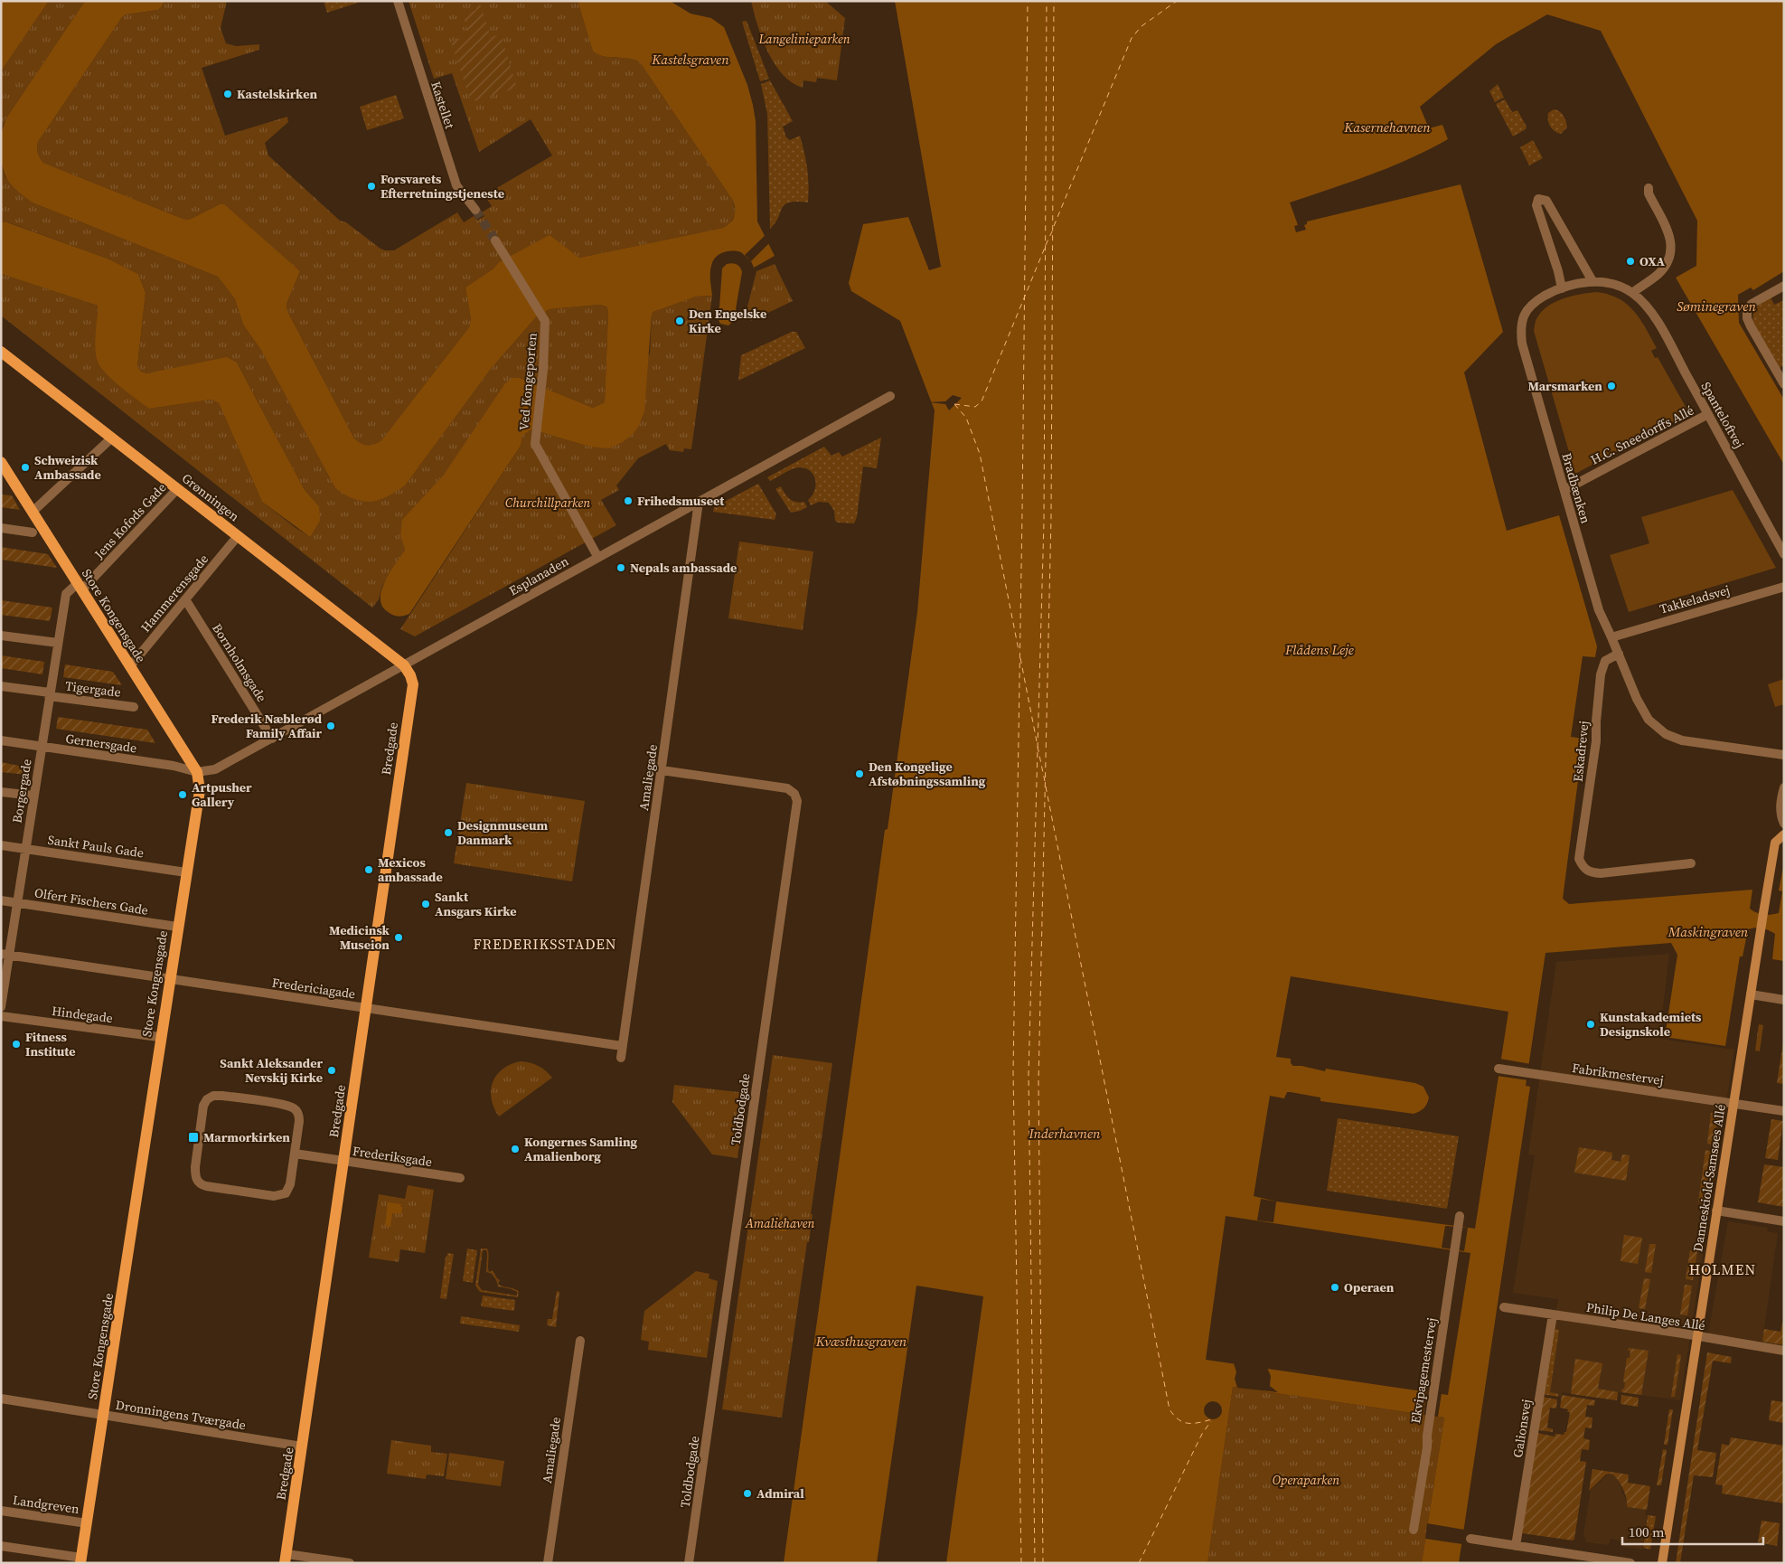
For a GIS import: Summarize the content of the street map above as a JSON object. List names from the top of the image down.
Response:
{
  "streets": {
    "main road": ["Grønningen", "Store Kongensgade", "Bredgade"],
    "street": [
      "Kastellet",
      "Ved Kongeporten",
      "Spanteloftvej",
      "H.C. Sneedorffs Allé",
      "Bradbænken",
      "Jens Kofods Gade",
      "Esplanaden",
      "Hammerensgade",
      "Takkeladsvej",
      "Bornholmsgade",
      "Tigergade",
      "Gernersgade",
      "Eskadrevej",
      "Amaliegade",
      "Borgergade",
      "Sankt Pauls Gade",
      "Olfert Fischers Gade",
      "Fredericiagade",
      "Hindegade",
      "Fabrikmestervej",
      "Toldbodgade",
      "Frederiksgade",
      "Danneskiold-Samsøes Allé",
      "Philip De Langes Allé",
      "Ekvipagemestervej",
      "Dronningens Tværgade",
      "Galionsvej",
      "Landgreven"
    ]
  },
  "crossings": [
    ["Ved Kongeporten", "Esplanaden"],
    ["Spanteloftvej", "H.C. Sneedorffs Allé"],
    ["Spanteloftvej", "Bradbænken"],
    ["H.C. Sneedorffs Allé", "Bradbænken"],
    ["Bradbænken", "Takkeladsvej"],
    ["Bradbænken", "Eskadrevej"],
    ["Grønningen", "Jens Kofods Gade"],
    ["Grønningen", "Esplanaden"],
    ["Grønningen", "Hammerensgade"],
    ["Grønningen", "Bredgade"],
    ["Jens Kofods Gade", "Store Kongensgade"],
    ["Jens Kofods Gade", "Borgergade"],
    ["Esplanaden", "Store Kongensgade"],
    ["Esplanaden", "Bornholmsgade"],
    ["Esplanaden", "Gernersgade"],
    ["Esplanaden", "Bredgade"],
    ["Esplanaden", "Amaliegade"],
    ["Hammerensgade", "Store Kongensgade"],
    ["Hammerensgade", "Bornholmsgade"],
    ["Store Kongensgade", "Gernersgade"],
    ["Store Kongensgade", "Borgergade"],
    ["Store Kongensgade", "Sankt Pauls Gade"],
    ["Store Kongensgade", "Olfert Fischers Gade"],
    ["Store Kongensgade", "Fredericiagade"],
    ["Store Kongensgade", "Hindegade"],
    ["Store Kongensgade", "Dronningens Tværgade"],
    ["Store Kongensgade", "Landgreven"],
    ["Tigergade", "Borgergade"],
    ["Gernersgade", "Borgergade"],
    ["Bredgade", "Fredericiagade"],
    ["Bredgade", "Frederiksgade"],
    ["Bredgade", "Dronningens Tværgade"],
    ["Amaliegade", "Fredericiagade"],
    ["Amaliegade", "Toldbodgade"],
    ["Borgergade", "Sankt Pauls Gade"],
    ["Borgergade", "Olfert Fischers Gade"],
    ["Borgergade", "Fredericiagade"],
    ["Fabrikmestervej", "Danneskiold-Samsøes Allé"],
    ["Danneskiold-Samsøes Allé", "Philip De Langes Allé"],
    ["Philip De Langes Allé", "Galionsvej"]
  ],
  "districts": ["FREDERIKSSTADEN", "HOLMEN"],
  "water": [
    "Kastelsgraven",
    "Kasernehavnen",
    "Søminegraven",
    "Flådens Leje",
    "Maskingraven",
    "Inderhavnen",
    "Kvæsthusgraven"
  ],
  "parks": [
    "Langelinieparken",
    "Churchillparken",
    "Amaliehaven",
    "Operaparken"
  ],
  "places": {
    "other": [
      "Kastelskirken",
      "Forsvarets Efterretningstjeneste",
      "OXA",
      "Den Engelske Kirke",
      "Marsmarken",
      "Schweizisk Ambassade",
      "Frihedsmuseet",
      "Nepals ambassade",
      "Frederik Næblerød Family Affair",
      "Den Kongelige Afstøbningssamling",
      "Artpusher Gallery",
      "Designmuseum Danmark",
      "Mexicos ambassade",
      "Sankt Ansgars Kirke",
      "Medicinsk Museion",
      "Kunstakademiets Designskole",
      "Fitness Institute",
      "Sankt Aleksander Nevskij Kirke",
      "Kongernes Samling Amalienborg",
      "Operaen",
      "Admiral"
    ],
    "transit": ["Marmorkirken"]
  },
  "scale_bar": "100 m"
}
